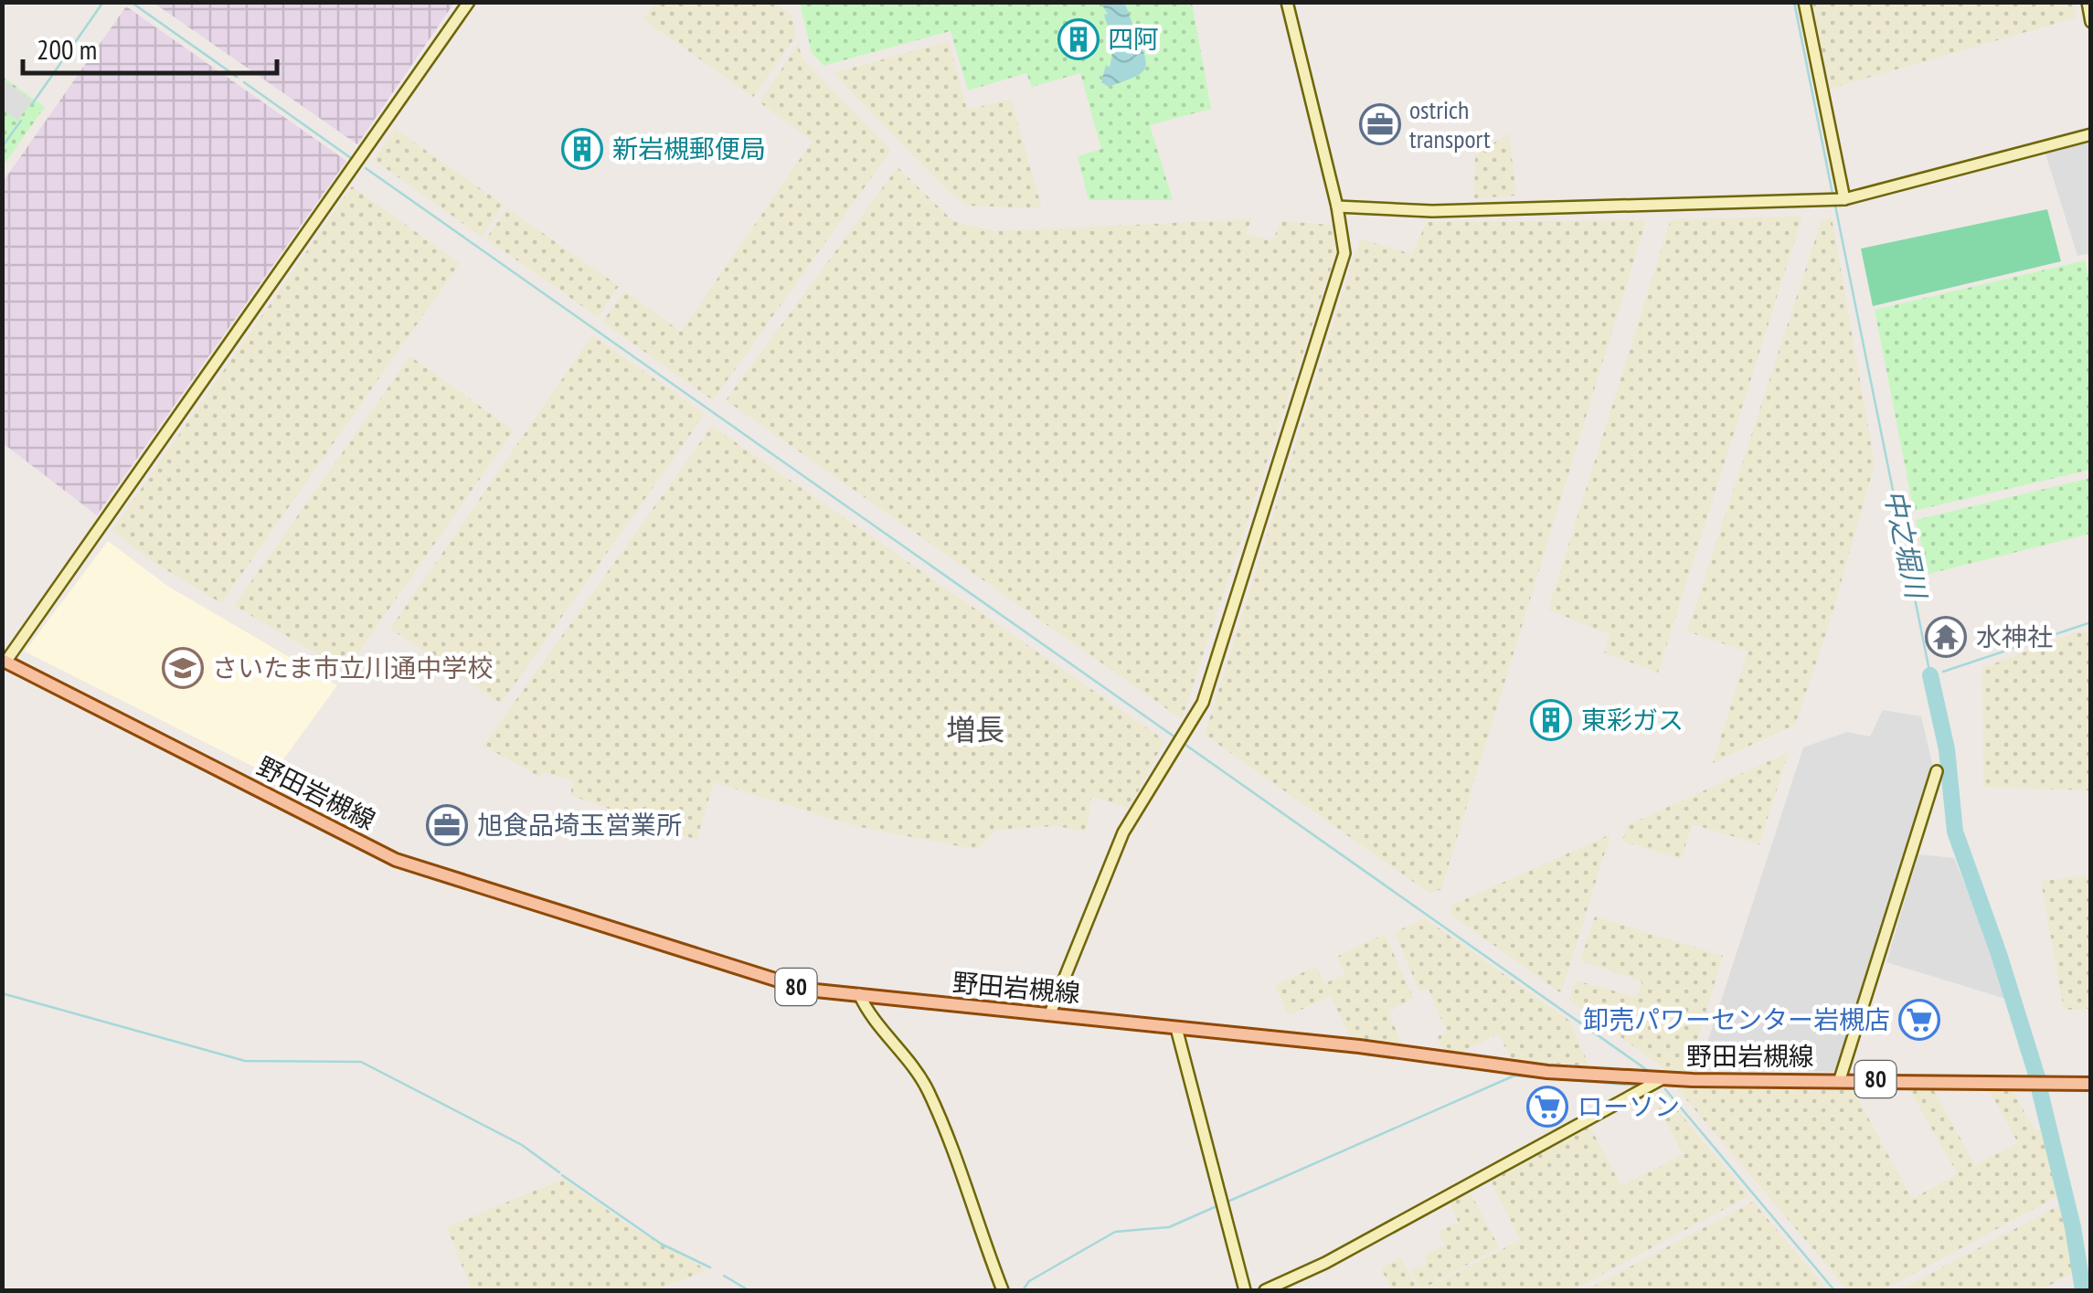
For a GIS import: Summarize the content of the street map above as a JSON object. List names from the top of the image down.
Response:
{
  "streets": {
    "main road": ["野田岩槻線", "80"]
  },
  "districts": ["増長"],
  "water": ["中之堀川"],
  "places": {
    "building": ["四阿", "新岩槻郵便局", "東彩ガス"],
    "office": ["ostrich transport", "旭食品埼玉営業所"],
    "temple": ["水神社"],
    "school or university": ["さいたま市立川通中学校"],
    "supermarket": ["卸売パワーセンター岩槻店", "ローソン"]
  },
  "scale_bar": "200 m"
}
